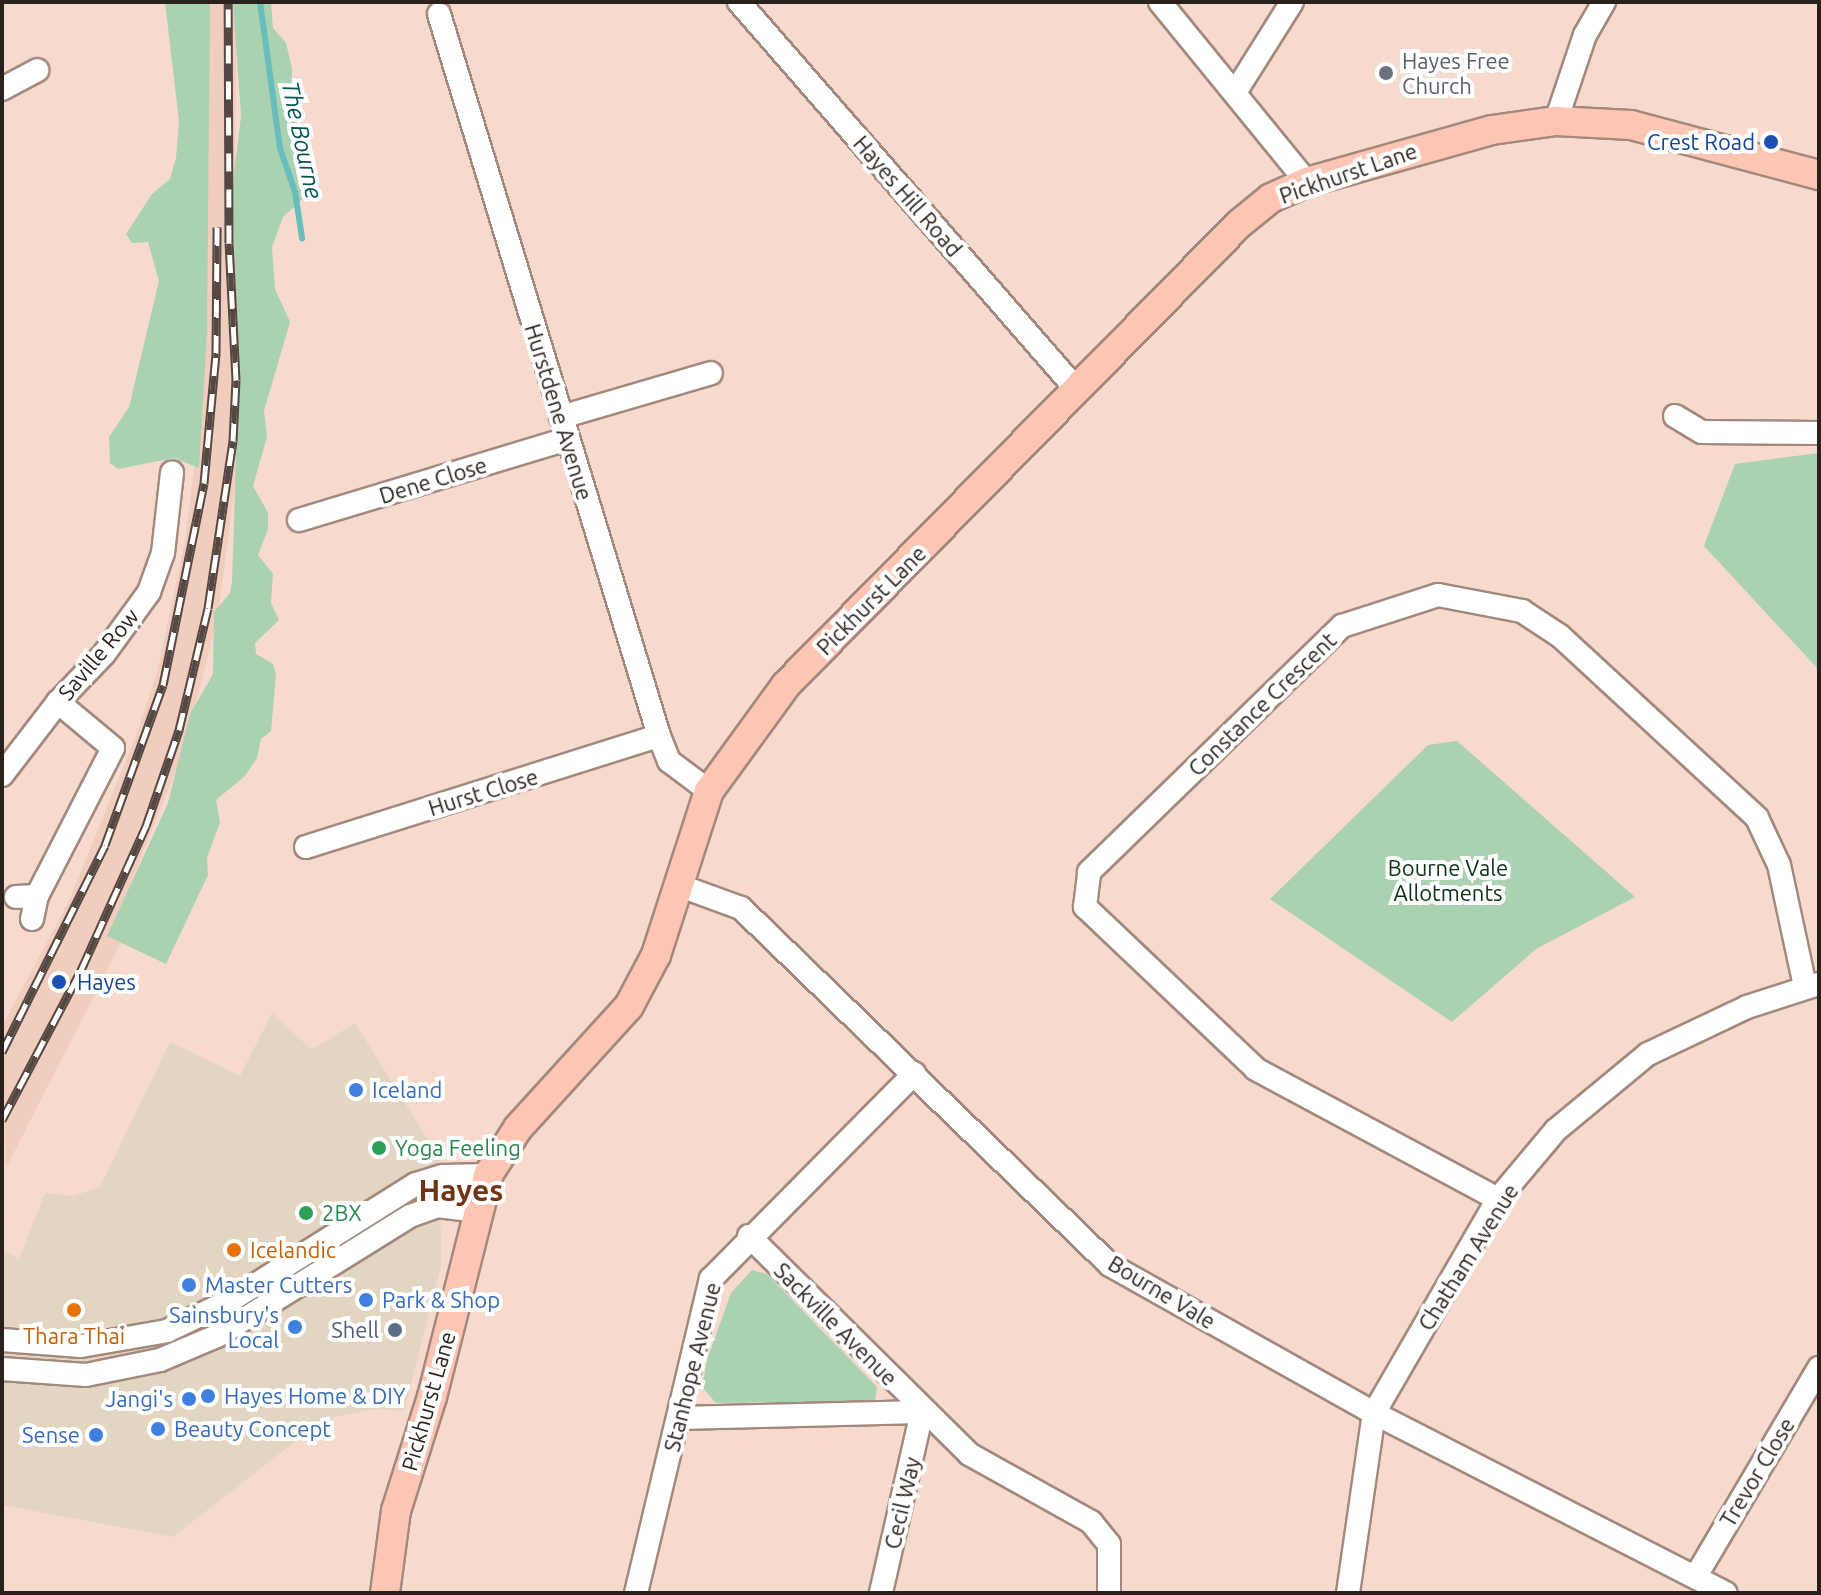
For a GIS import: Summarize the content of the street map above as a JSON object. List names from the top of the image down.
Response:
{
  "streets": {
    "main road": ["Pickhurst Lane"],
    "street": [
      "Hayes Hill Road",
      "Hurstdene Avenue",
      "Dene Close",
      "Saville Row",
      "Constance Crescent",
      "Hurst Close",
      "Chatham Avenue",
      "Bourne Vale",
      "Sackville Avenue",
      "Stanhope Avenue",
      "Trevor Close",
      "Cecil Way"
    ]
  },
  "crossings": [
    ["Pickhurst Lane", "Hayes Hill Road"],
    ["Pickhurst Lane", "Hurstdene Avenue"],
    ["Pickhurst Lane", "Bourne Vale"],
    ["Hurstdene Avenue", "Dene Close"],
    ["Hurstdene Avenue", "Hurst Close"],
    ["Constance Crescent", "Chatham Avenue"],
    ["Chatham Avenue", "Bourne Vale"],
    ["Bourne Vale", "Stanhope Avenue"],
    ["Bourne Vale", "Trevor Close"],
    ["Sackville Avenue", "Stanhope Avenue"],
    ["Sackville Avenue", "Cecil Way"]
  ],
  "districts": ["Hayes"],
  "water": ["The Bourne"],
  "parks": ["Bourne Vale Allotments"],
  "places": [
    "Hayes Free Church",
    "Crest Road",
    "Hayes",
    "Iceland",
    "Yoga Feeling",
    "2BX",
    "Icelandic",
    "Master Cutters",
    "Park & Shop",
    "Thara Thai",
    "Sainsbury's Local",
    "Shell",
    "Hayes Home & DIY",
    "Jangi's",
    "Beauty Concept",
    "Sense"
  ]
}
